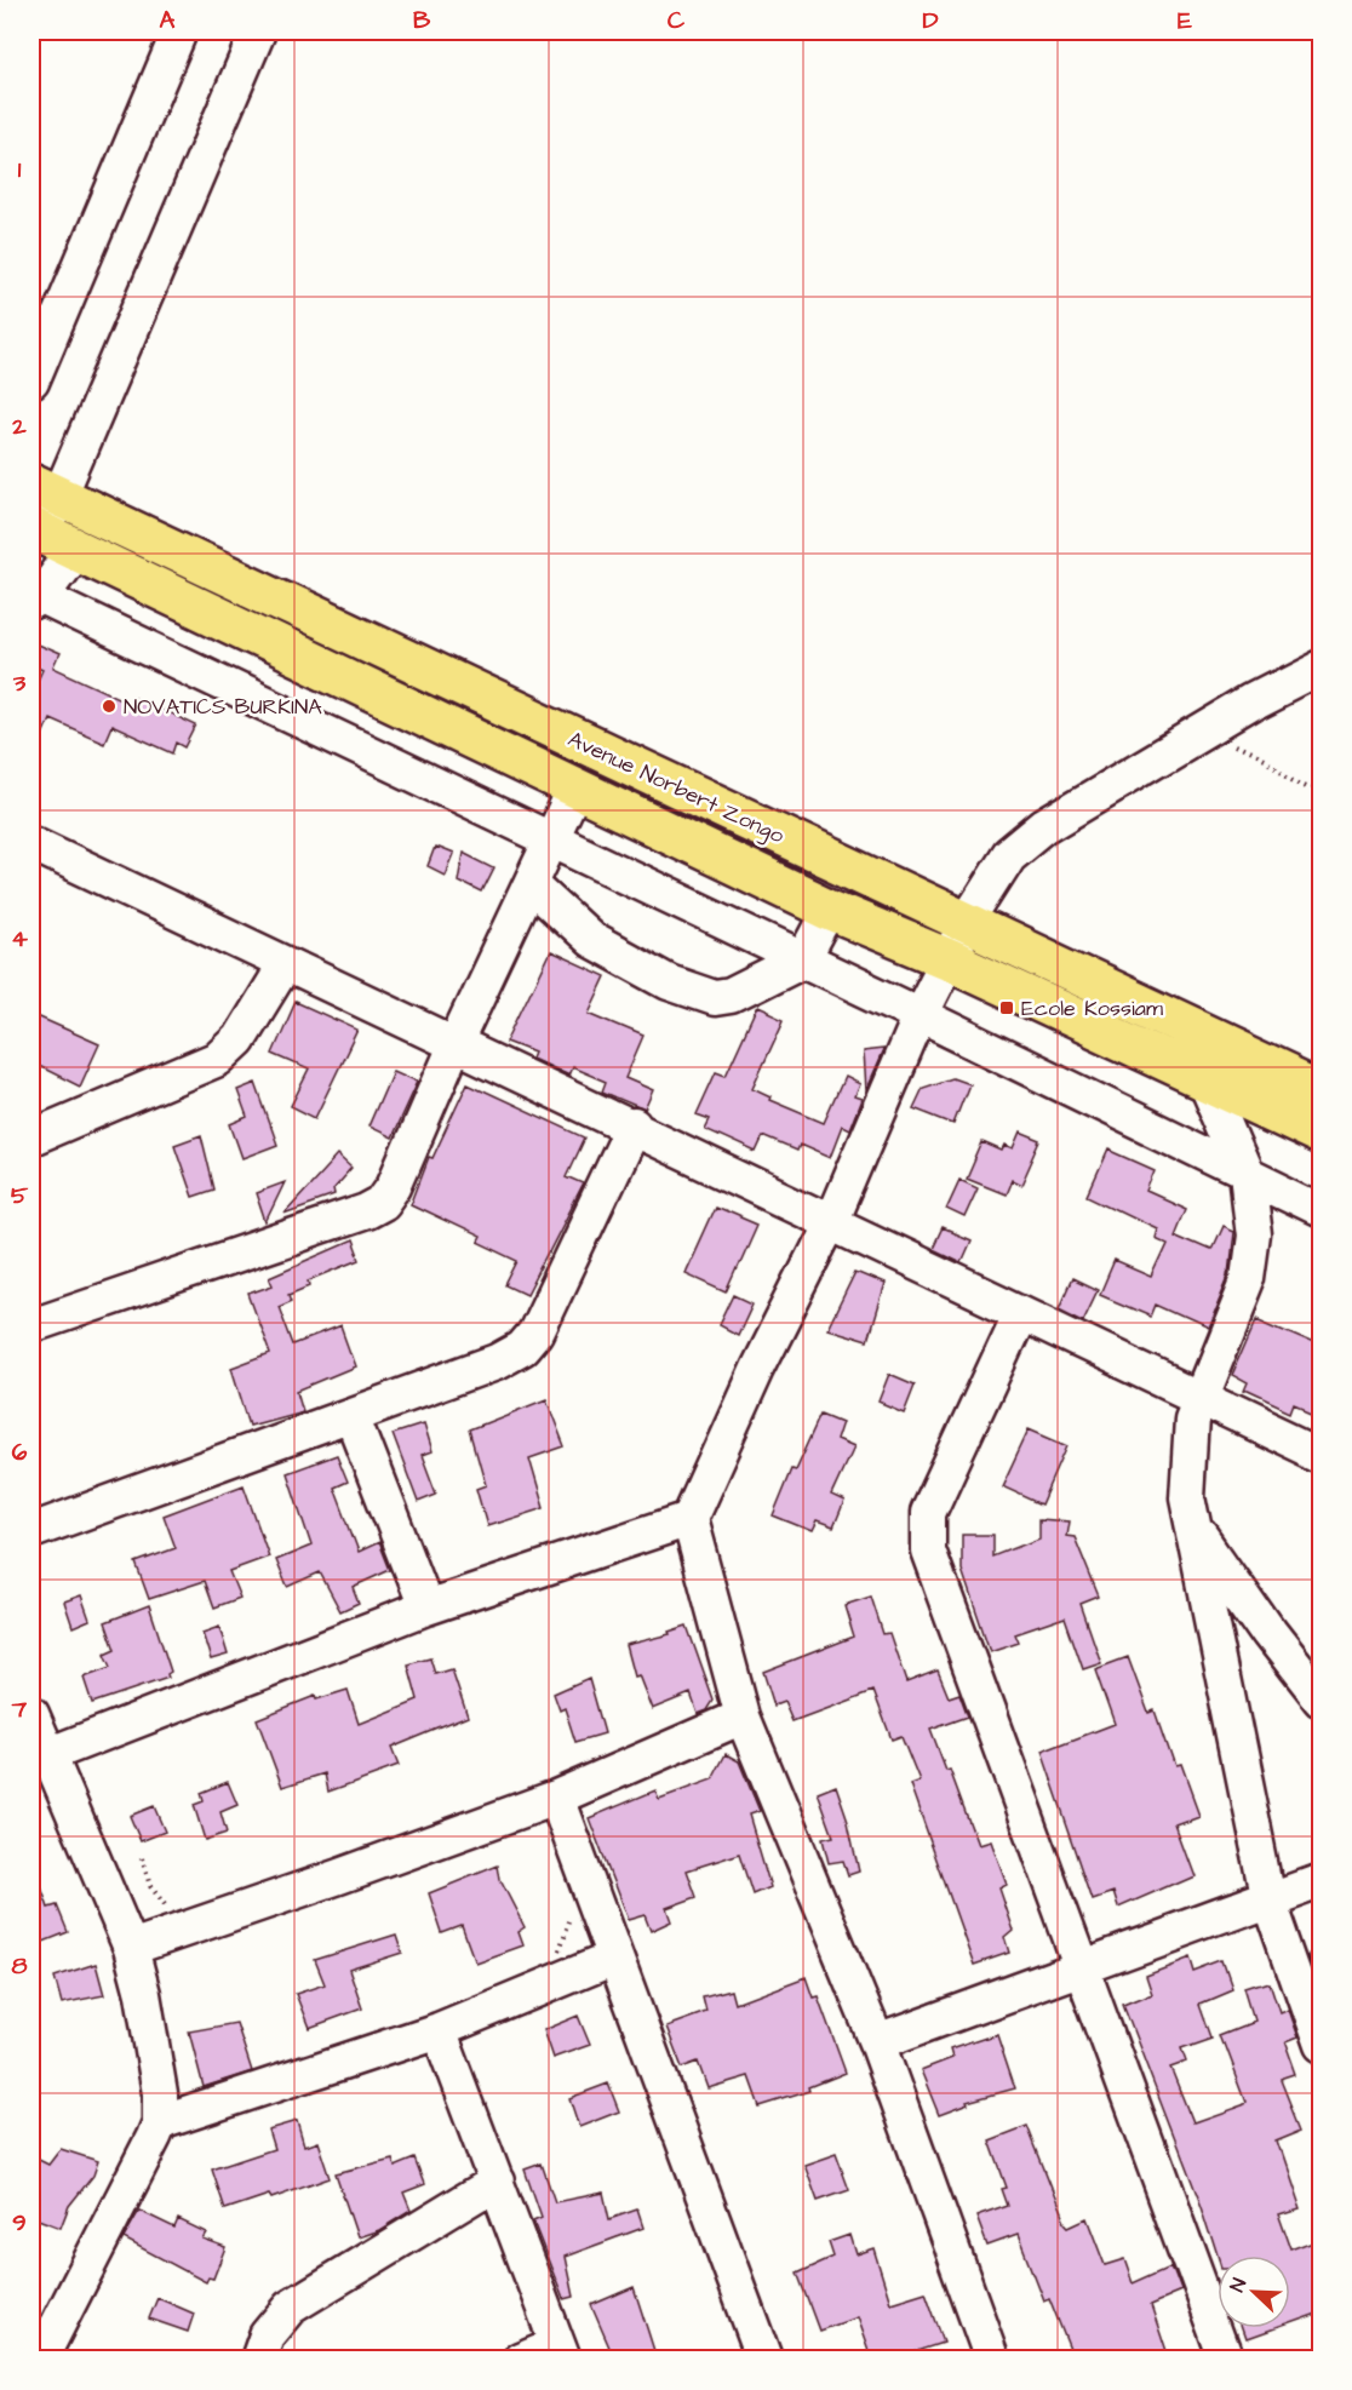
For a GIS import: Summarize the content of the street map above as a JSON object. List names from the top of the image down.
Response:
{
  "streets": {
    "main road": ["Avenue Norbert Zongo"]
  },
  "places": {
    "other": ["NOVATICS BURKINA"],
    "transit": ["Ecole Kossiam"]
  },
  "north": "top left",
  "grid": {
    "columns": [
      "A",
      "B",
      "C",
      "D",
      "E"
    ],
    "rows": [
      "1",
      "2",
      "3",
      "4",
      "5",
      "6",
      "7",
      "8",
      "9"
    ]
  }
}
